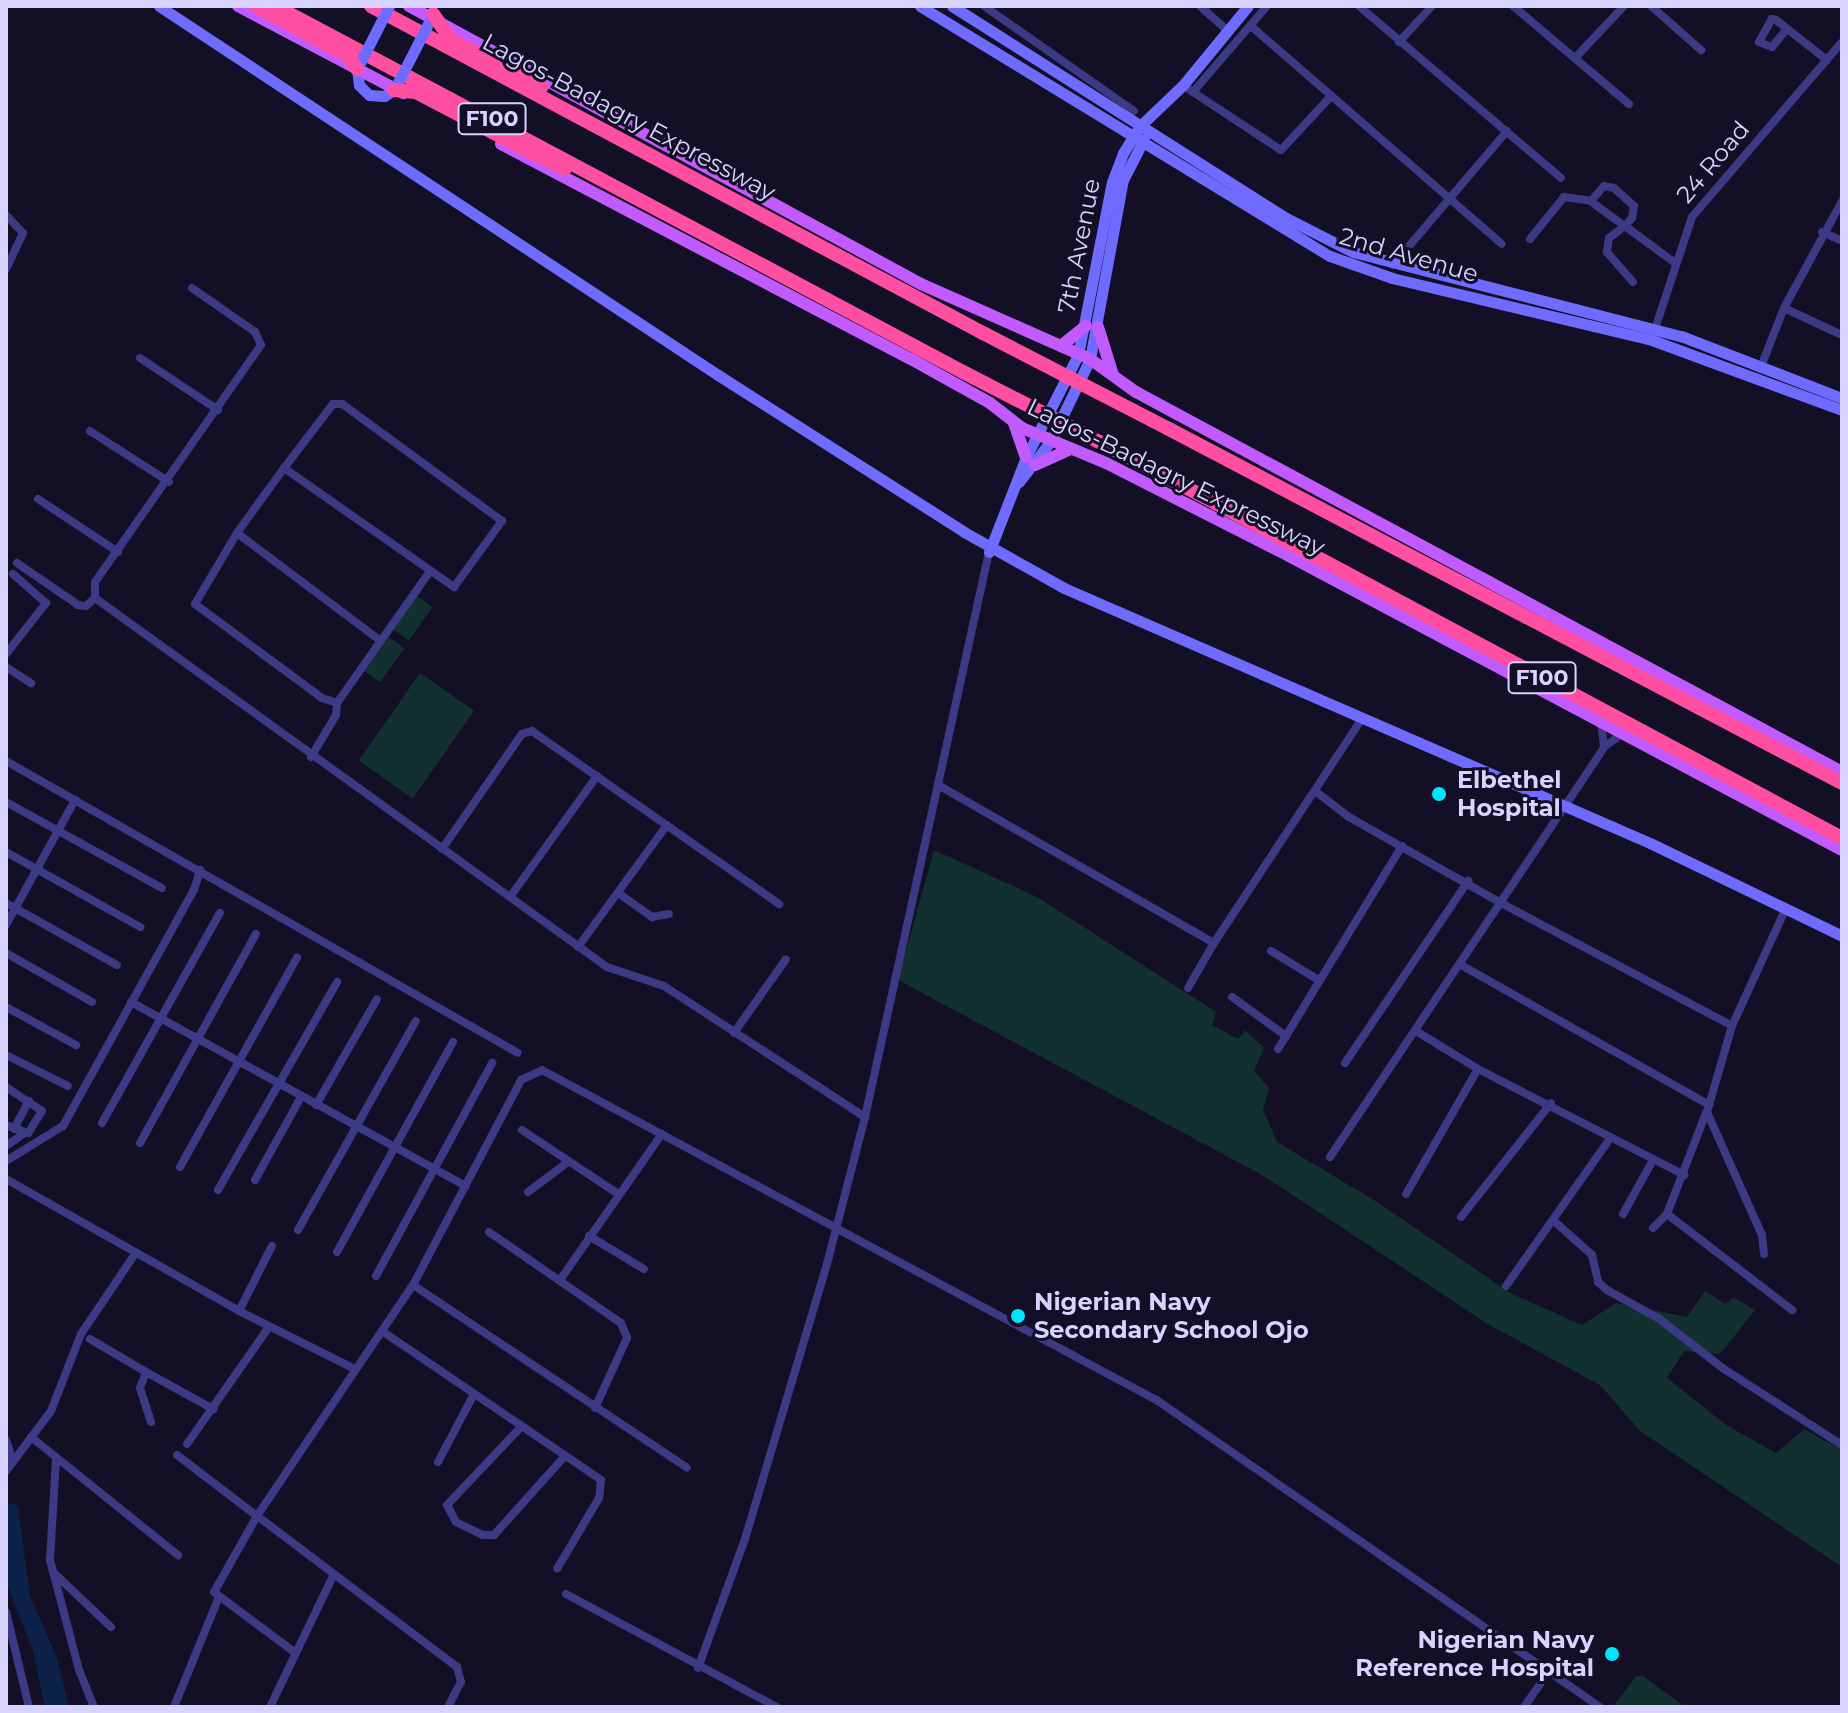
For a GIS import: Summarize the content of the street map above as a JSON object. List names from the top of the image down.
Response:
{
  "streets": {
    "highway": ["Lagos-Badagry Expressway", "F100"],
    "main road": ["7th Avenue", "2nd Avenue"],
    "street": ["24 Road"]
  },
  "crossings": [
    ["Lagos-Badagry Expressway", "7th Avenue"],
    ["24 Road", "2nd Avenue"],
    ["7th Avenue", "2nd Avenue"]
  ],
  "places": ["Elbethel Hospital", "Nigerian Navy Secondary School Ojo", "Nigerian Navy Reference Hospital"]
}
